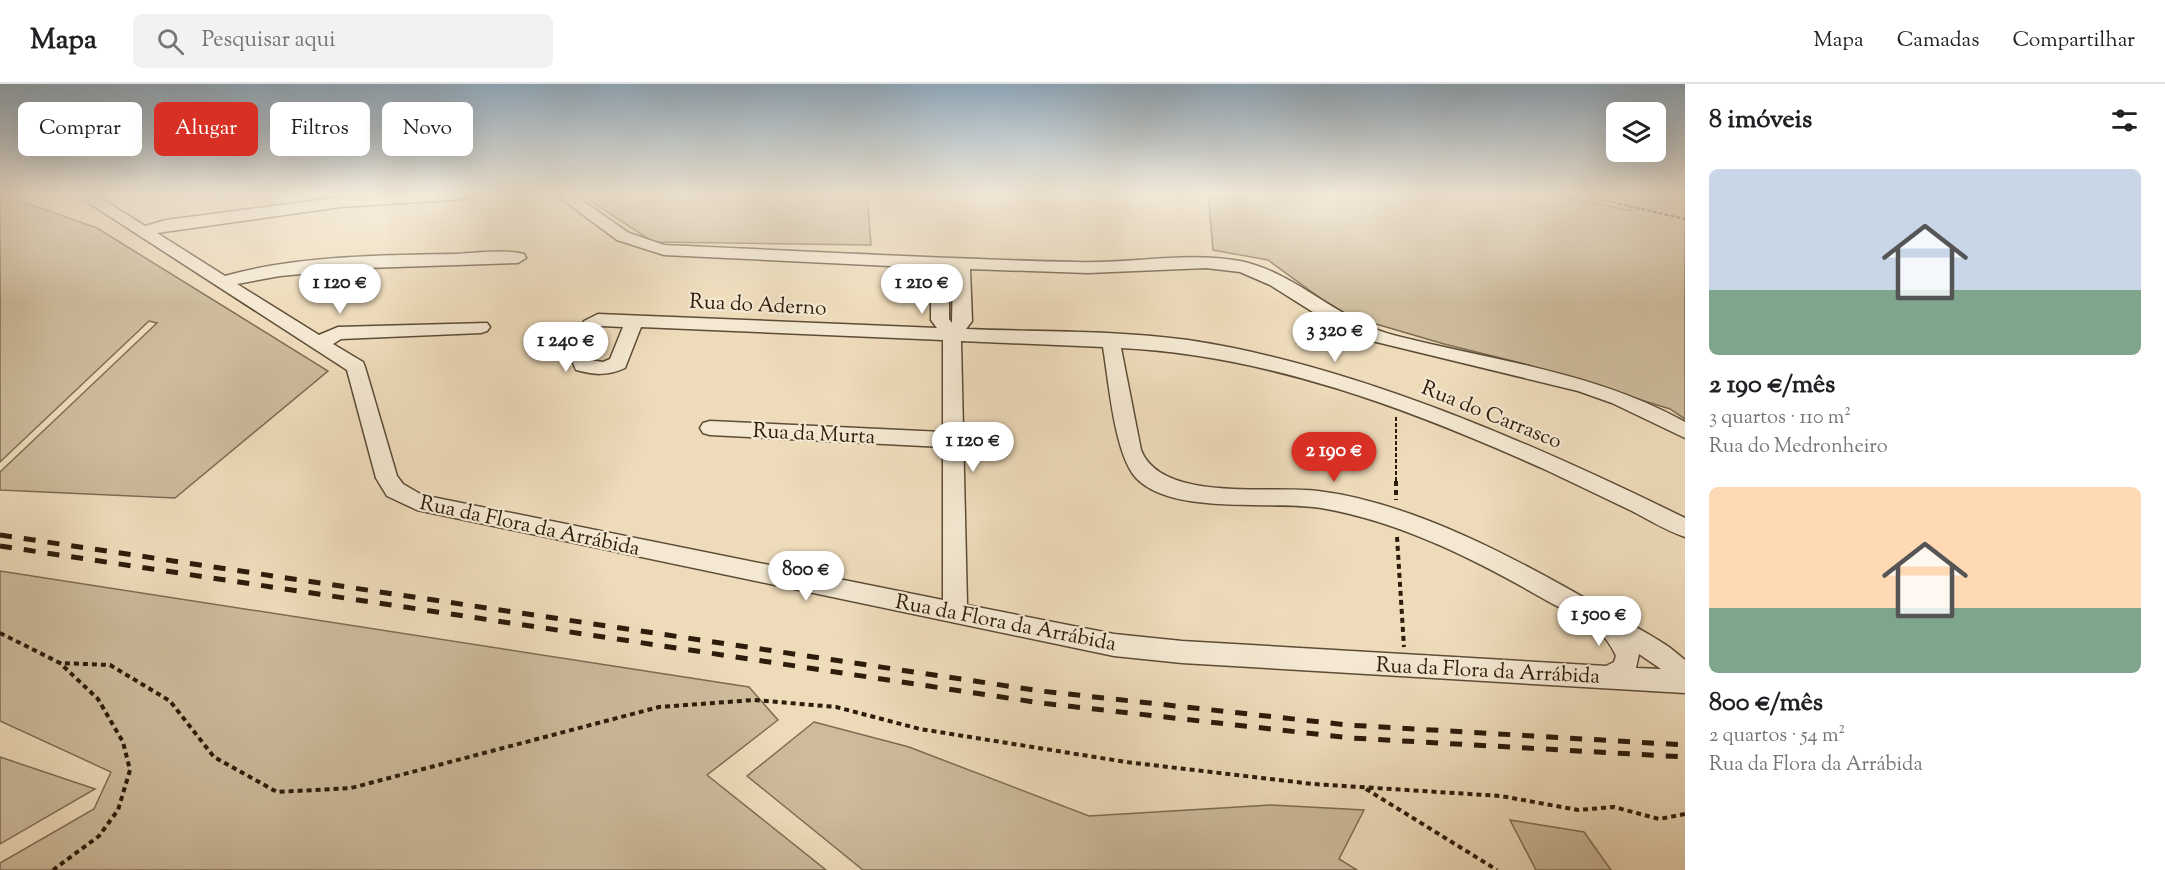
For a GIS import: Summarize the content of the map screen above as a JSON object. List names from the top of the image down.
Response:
{
  "streets": {
    "street": [
      "Rua do Aderno",
      "Rua do Carrasco",
      "Rua da Murta",
      "Rua da Flora da Arrábida"
    ]
  },
  "crossings": [
    ["Rua do Aderno", "Rua do Carrasco"]
  ],
  "page": {
    "header": "Mapa",
    "search": "Pesquisar aqui",
    "nav": ["Mapa", "Camadas", "Compartilhar"],
    "heading": "8 imóveis",
    "chip": [
      "Comprar",
      "Alugar",
      "Filtros",
      "Novo"
    ],
    "list": [
      {
        "name": "2 190 €/mês",
        "note": "3 quartos · 110 m² · Rua do Medronheiro"
      },
      {
        "name": "800 €/mês",
        "note": "2 quartos · 54 m² · Rua da Flora da Arrábida"
      }
    ],
    "price": [
      "1 120 €",
      "1 210 €",
      "3 320 €",
      "1 240 €",
      "1 120 €",
      "2 190 €",
      "800 €",
      "1 500 €"
    ]
  }
}
